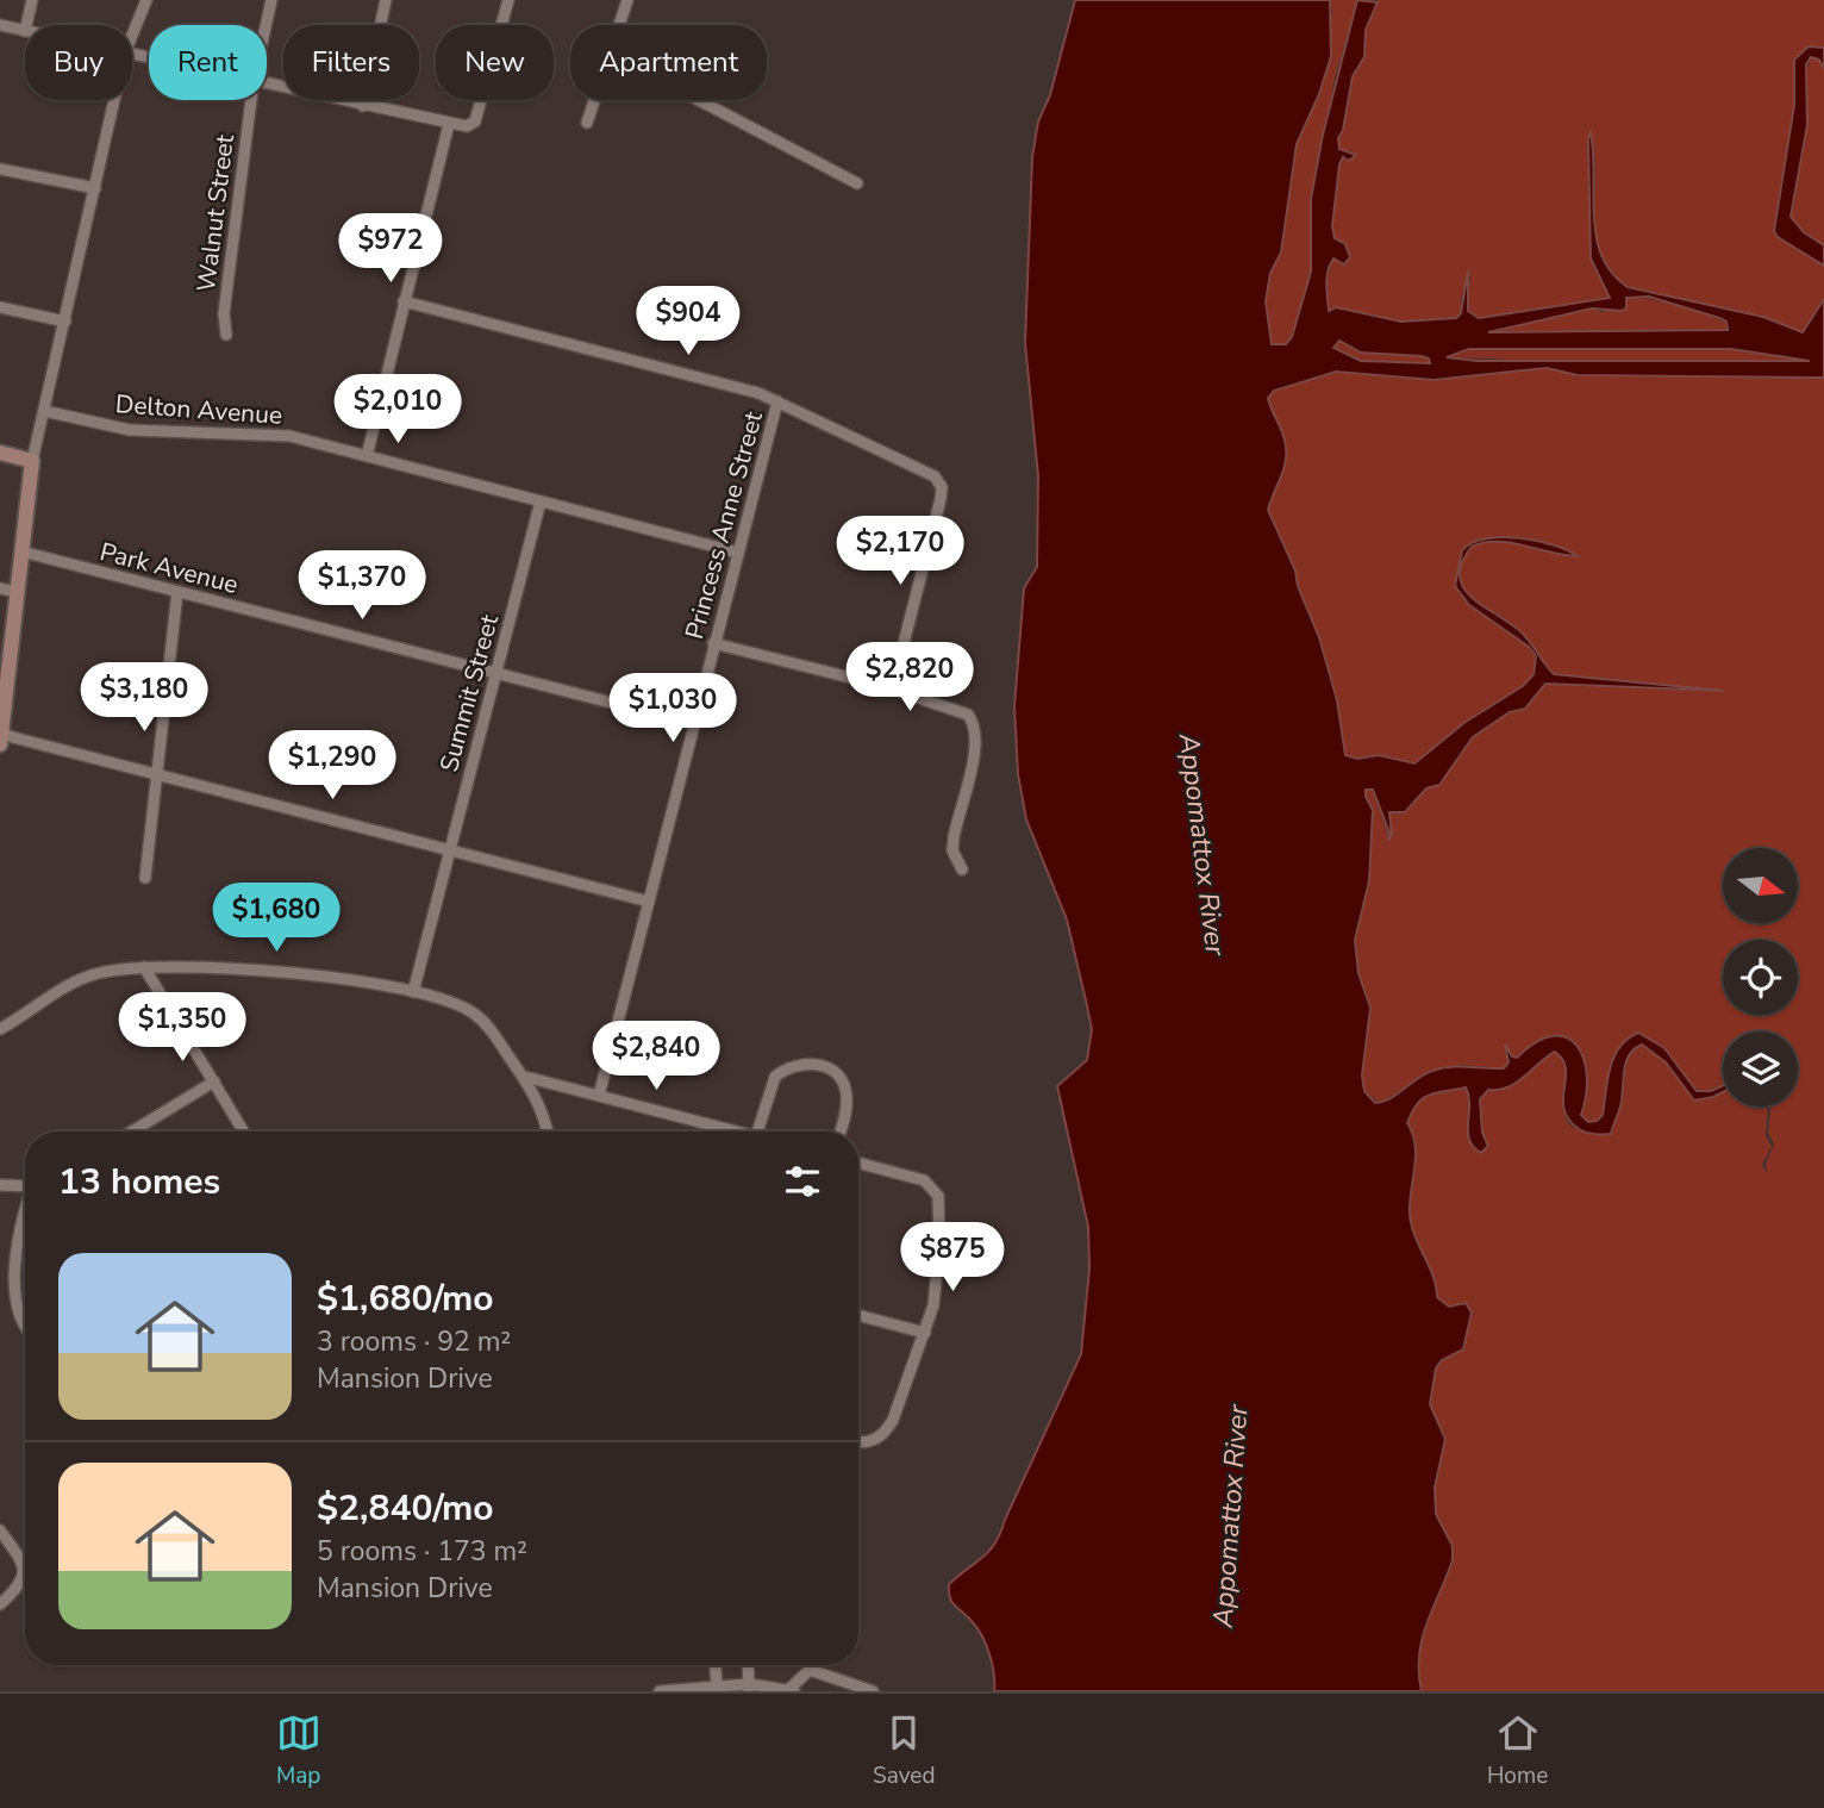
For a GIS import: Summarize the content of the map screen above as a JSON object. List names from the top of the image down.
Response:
{
  "streets": {
    "street": [
      "Walnut Street",
      "Delton Avenue",
      "Princess Anne Street",
      "Park Avenue",
      "Summit Street"
    ]
  },
  "crossings": [
    ["Delton Avenue", "Princess Anne Street"],
    ["Delton Avenue", "Summit Street"],
    ["Princess Anne Street", "Park Avenue"],
    ["Park Avenue", "Summit Street"]
  ],
  "water": ["Appomattox River"],
  "north": "right",
  "page": {
    "chip": [
      "Buy",
      "Rent",
      "Filters",
      "New",
      "Apartment"
    ],
    "price": [
      "$972",
      "$904",
      "$2,010",
      "$2,170",
      "$1,370",
      "$2,820",
      "$3,180",
      "$1,030",
      "$1,290",
      "$1,680",
      "$1,350",
      "$2,840",
      "$875"
    ],
    "heading": "13 homes",
    "list": [
      {
        "name": "$1,680/mo",
        "note": "3 rooms · 92 m² · Mansion Drive"
      },
      {
        "name": "$2,840/mo",
        "note": "5 rooms · 173 m² · Mansion Drive"
      }
    ],
    "tabs": ["Map", "Saved", "Home"]
  }
}
